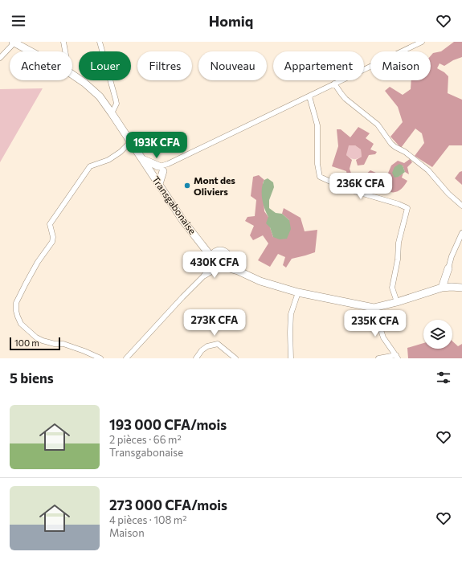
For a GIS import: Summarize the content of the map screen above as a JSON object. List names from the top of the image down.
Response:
{
  "streets": {
    "highway": ["Transgabonaise"]
  },
  "places": ["Mont des Oliviers"],
  "scale_bar": "100 m",
  "page": {
    "header": "Homiq",
    "chip": [
      "Acheter",
      "Louer",
      "Filtres",
      "Nouveau",
      "Appartement",
      "Maison"
    ],
    "price": [
      "193K CFA",
      "236K CFA",
      "430K CFA",
      "273K CFA",
      "235K CFA"
    ],
    "scale": "100 m",
    "heading": "5 biens",
    "list": [
      {
        "name": "193 000 CFA/mois",
        "note": "2 pièces · 66 m² · Transgabonaise"
      },
      {
        "name": "273 000 CFA/mois",
        "note": "4 pièces · 108 m² · Maison"
      }
    ]
  }
}
